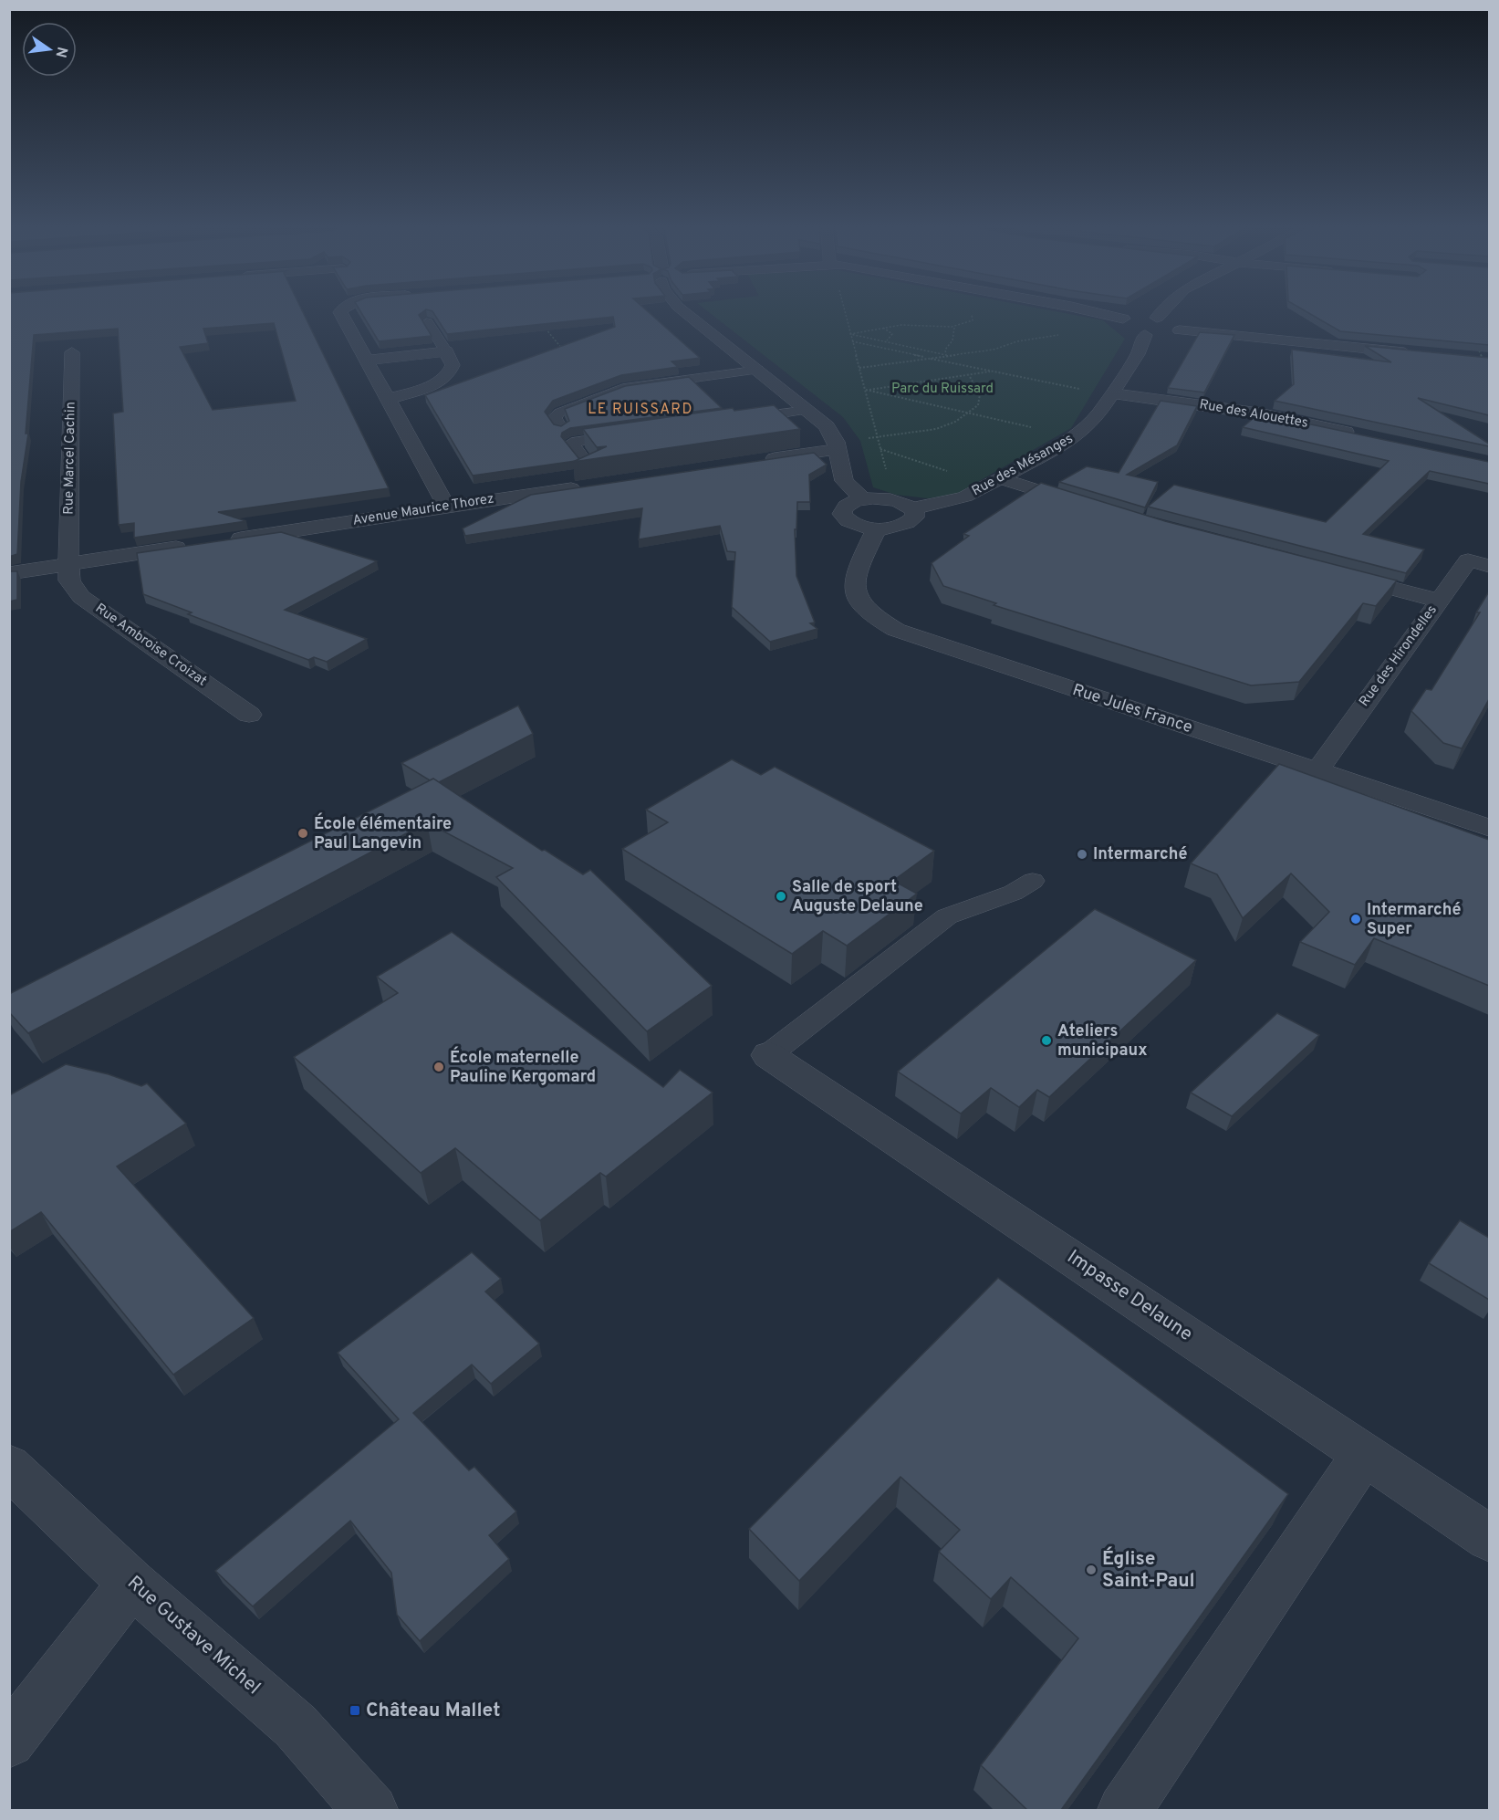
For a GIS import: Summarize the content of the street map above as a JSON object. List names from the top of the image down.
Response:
{
  "streets": {
    "street": [
      "Rue des Alouettes",
      "Rue Marcel Cachin",
      "Rue des Mésanges",
      "Avenue Maurice Thorez",
      "Rue Ambroise Croizat",
      "Rue des Hirondelles",
      "Rue Jules France",
      "Impasse Delaune",
      "Rue Gustave Michel"
    ]
  },
  "crossings": [
    ["Rue des Alouettes", "Rue des Mésanges"],
    ["Rue Marcel Cachin", "Rue Ambroise Croizat"],
    ["Rue des Hirondelles", "Rue Jules France"]
  ],
  "districts": ["LE RUISSARD"],
  "parks": ["Parc du Ruissard"],
  "places": {
    "other": [
      "École élémentaire Paul Langevin",
      "Intermarché",
      "Salle de sport Auguste Delaune",
      "Intermarché Super",
      "Ateliers municipaux",
      "École maternelle Pauline Kergomard",
      "Église Saint-Paul"
    ],
    "transit": ["Château Mallet"]
  },
  "north": "right"
}
